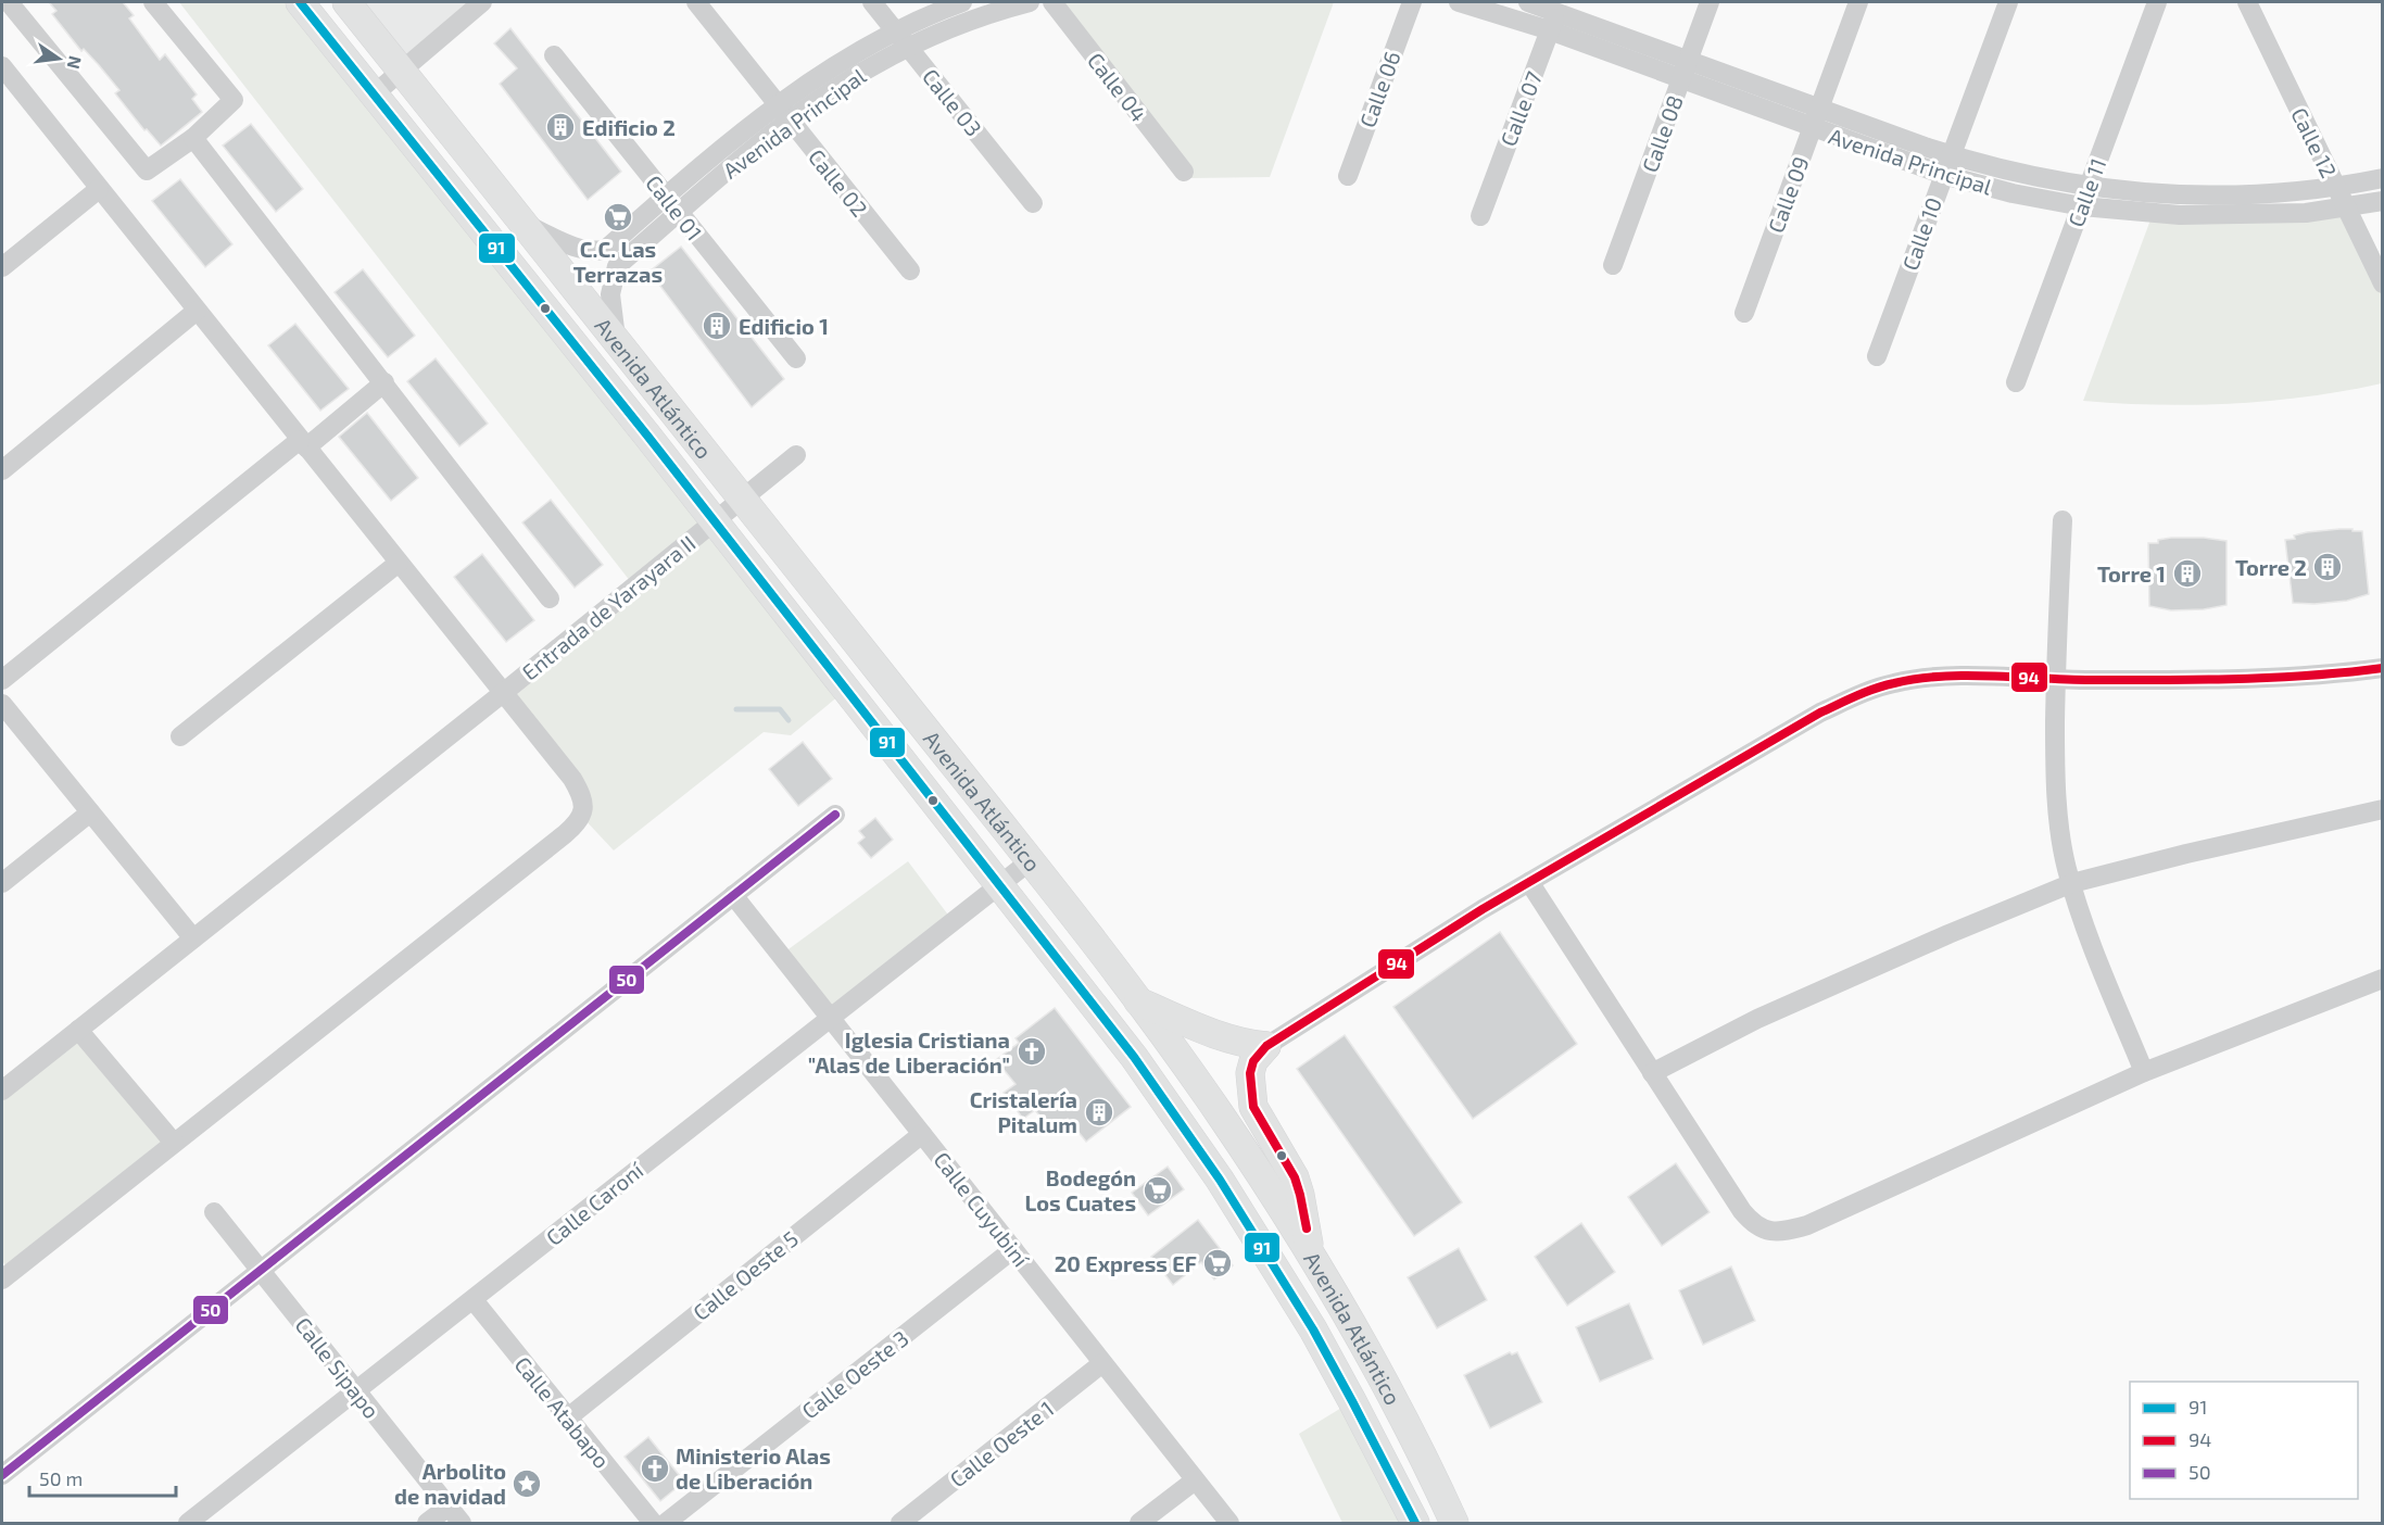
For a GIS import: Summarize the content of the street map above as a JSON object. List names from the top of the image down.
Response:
{
  "streets": {
    "main road": ["Avenida Atlántico"],
    "street": [
      "Calle 04",
      "Calle 06",
      "Calle 03",
      "Calle 07",
      "Avenida Principal",
      "Calle 08",
      "Calle 12",
      "Calle 02",
      "Calle 11",
      "Calle 09",
      "Calle 01",
      "Calle 10",
      "Entrada de Yarayara II",
      "Calle Caroní",
      "Calle Cuyubiní",
      "Calle Oeste 5",
      "Calle Sipapo",
      "Calle Oeste 3",
      "Calle Atabapo",
      "Calle Oeste 1"
    ]
  },
  "crossings": [
    ["Calle 03", "Avenida Principal"],
    ["Calle 07", "Avenida Principal"],
    ["Avenida Principal", "Calle 08"],
    ["Avenida Principal", "Calle 12"],
    ["Avenida Principal", "Calle 02"],
    ["Avenida Principal", "Calle 11"],
    ["Avenida Principal", "Calle 09"],
    ["Avenida Principal", "Calle 01"],
    ["Avenida Principal", "Calle 10"],
    ["Avenida Principal", "Avenida Atlántico"],
    ["Avenida Atlántico", "Entrada de Yarayara II"],
    ["Avenida Atlántico", "Calle Caroní"],
    ["Calle Caroní", "Calle Cuyubiní"],
    ["Calle Caroní", "Calle Sipapo"],
    ["Calle Caroní", "Calle Atabapo"],
    ["Calle Cuyubiní", "Calle Oeste 5"],
    ["Calle Cuyubiní", "Calle Oeste 3"],
    ["Calle Cuyubiní", "Calle Oeste 1"],
    ["Calle Oeste 5", "Calle Atabapo"]
  ],
  "places": {
    "building": [
      "Edificio 2",
      "Edificio 1",
      "Torre 2",
      "Torre 1",
      "Cristalería Pitalum"
    ],
    "supermarket": ["C.C. Las Terrazas", "Bodegón Los Cuates", "20 Express EF"],
    "church": ["Iglesia Cristiana \"Alas de Liberación\"", "Ministerio Alas de Liberación"],
    "place": ["Arbolito de navidad"]
  },
  "lines": ["transit line 91", "transit line 94", "transit line 50"],
  "legend": ["91", "94", "50"],
  "scale_bar": "50 m",
  "north": "right"
}
